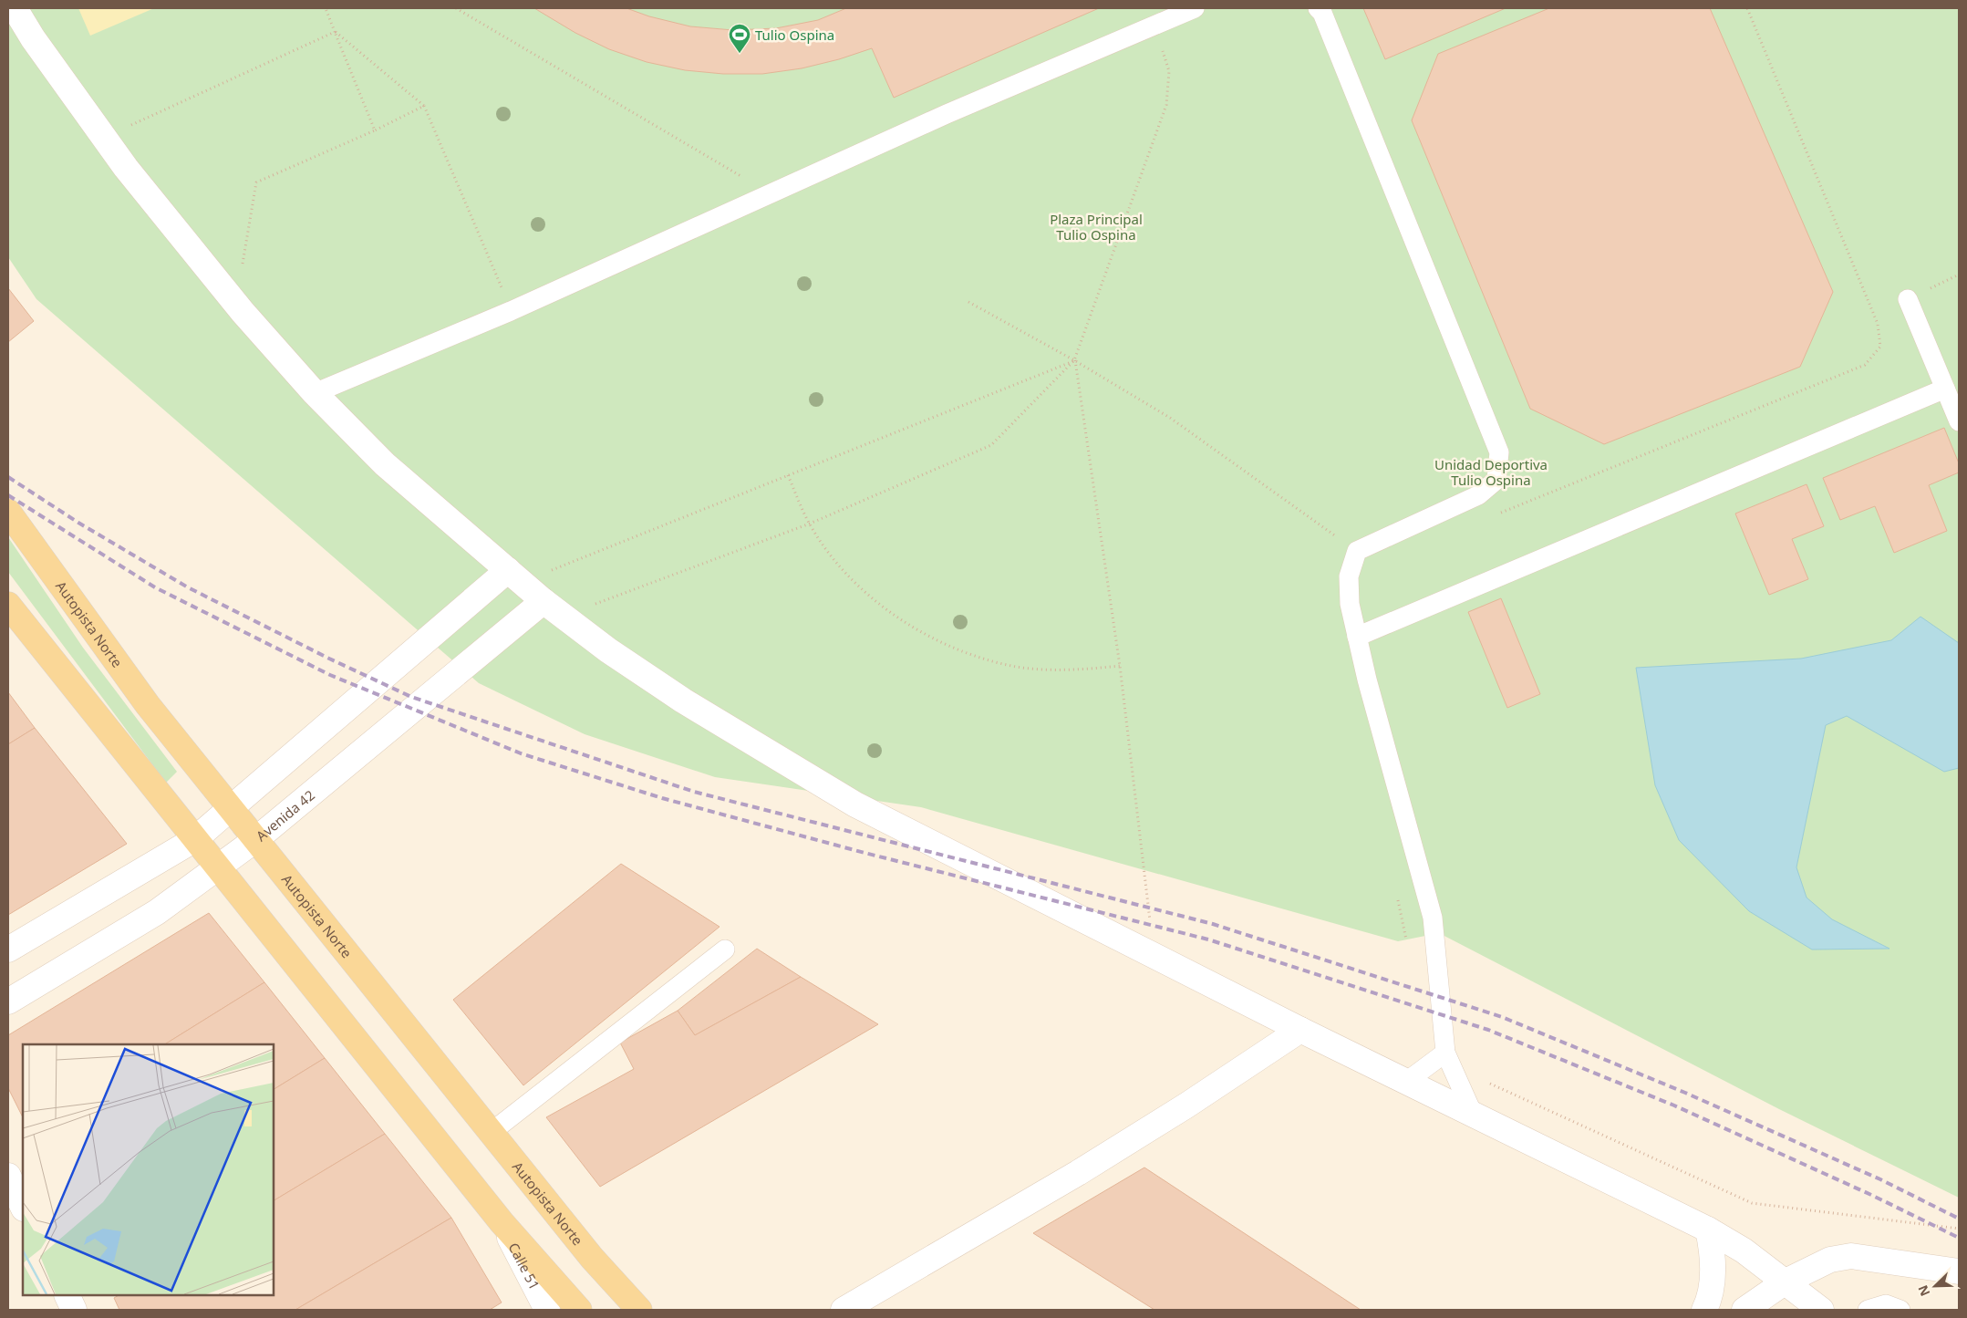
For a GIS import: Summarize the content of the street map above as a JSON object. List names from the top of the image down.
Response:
{
  "streets": {
    "main road": ["Autopista Norte"],
    "street": ["Avenida 42", "Calle 51"]
  },
  "crossings": [
    ["Autopista Norte", "Avenida 42"]
  ],
  "parks": ["Plaza Principal Tulio Ospina", "Unidad Deportiva Tulio Ospina"],
  "places": {
    "sports": ["Tulio Ospina"]
  },
  "north": "bottom left"
}
